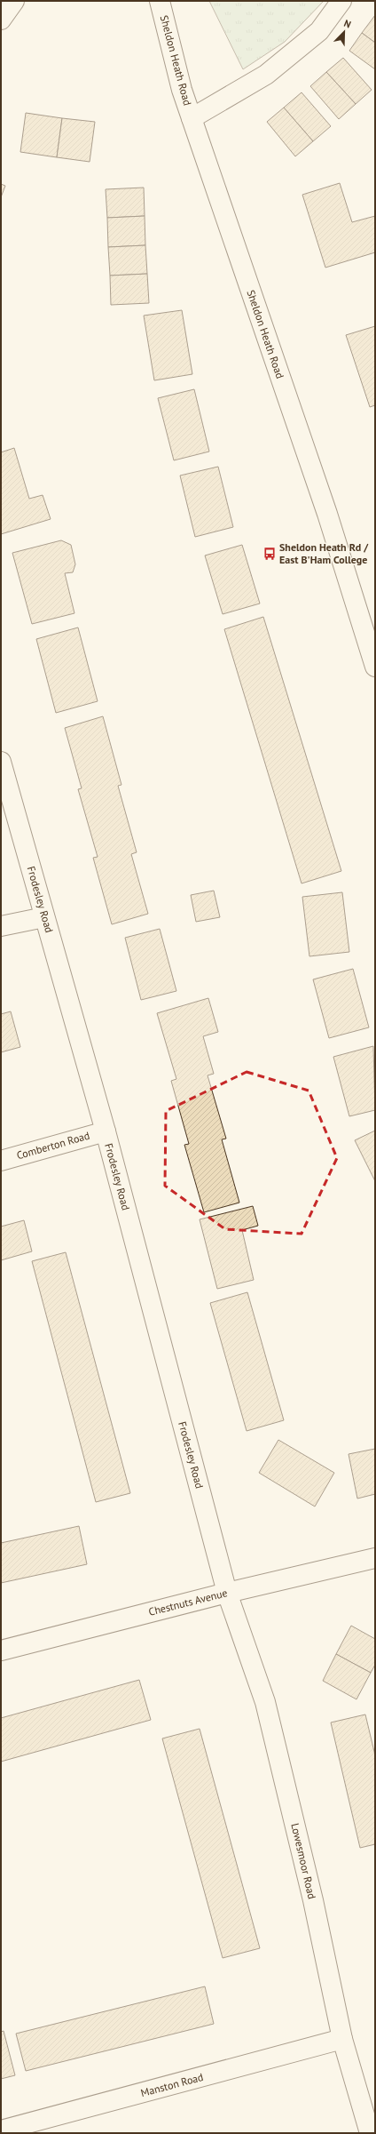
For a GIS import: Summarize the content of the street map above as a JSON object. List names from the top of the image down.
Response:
{
  "streets": {
    "street": [
      "Sheldon Heath Road",
      "Frodesley Road",
      "Comberton Road",
      "Chestnuts Avenue",
      "Lowesmoor Road",
      "Manston Road"
    ]
  },
  "crossings": [
    ["Frodesley Road", "Comberton Road"],
    ["Frodesley Road", "Chestnuts Avenue"],
    ["Frodesley Road", "Lowesmoor Road"],
    ["Chestnuts Avenue", "Lowesmoor Road"],
    ["Lowesmoor Road", "Manston Road"]
  ],
  "places": {
    "bus stop": ["Sheldon Heath Rd / East B'Ham College"]
  },
  "north": "top right"
}
